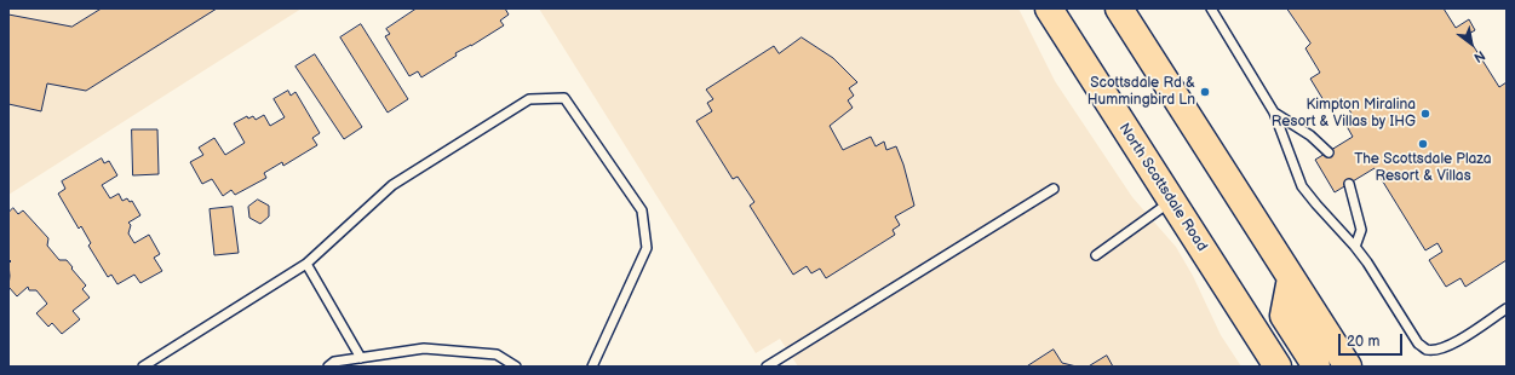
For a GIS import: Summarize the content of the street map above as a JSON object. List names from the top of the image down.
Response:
{
  "streets": {
    "main road": ["North Scottsdale Road"]
  },
  "places": ["Scottsdale Rd & Hummingbird Ln", "Kimpton Miralina Resort & Villas by IHG", "The Scottsdale Plaza Resort & Villas"],
  "scale_bar": "20 m",
  "north": "bottom right"
}
